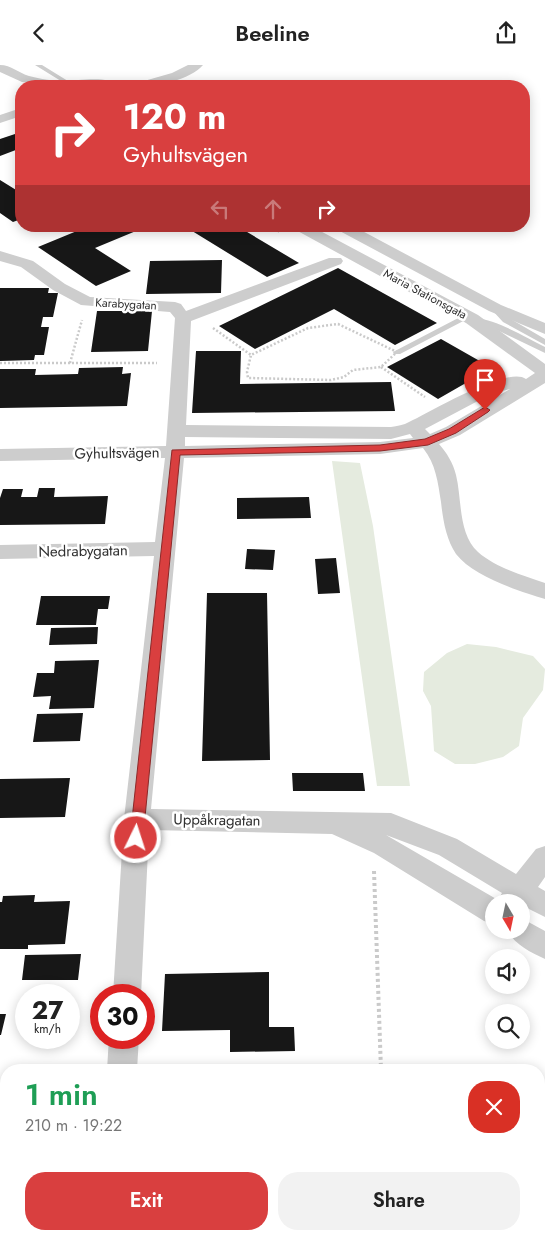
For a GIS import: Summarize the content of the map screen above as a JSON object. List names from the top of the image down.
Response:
{
  "streets": {
    "street": [
      "Maria Stationsgata",
      "Karabygatan",
      "Gyhultsvägen",
      "Nedrabygatan",
      "Uppåkragatan"
    ]
  },
  "crossings": [
    ["Maria Stationsgata", "Gyhultsvägen"]
  ],
  "north": "bottom",
  "page": {
    "header": "Beeline",
    "turn": ["120 m", "Gyhultsvägen"],
    "speed": "27 km/h",
    "limit": "30",
    "heading": ["1 min", "210 m · 19:22"],
    "buttons": ["Exit", "Share"]
  }
}
